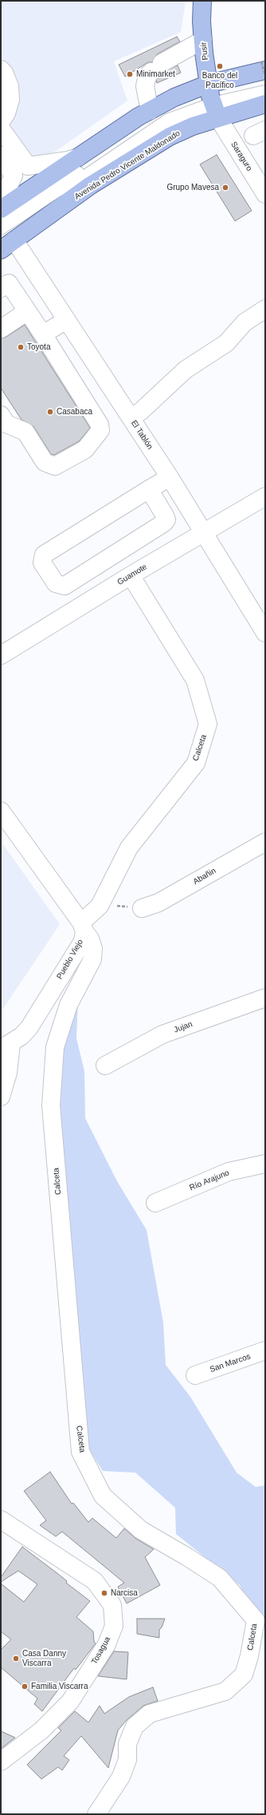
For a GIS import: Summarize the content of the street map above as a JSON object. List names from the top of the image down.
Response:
{
  "streets": {
    "main road": ["Pusir"],
    "street": [
      "Saraguro",
      "El Tablón",
      "Guamote",
      "Calceta",
      "Abañin",
      "Pueblo Viejo",
      "Jujan",
      "Río Arajuno",
      "San Marcos",
      "Tosagua"
    ]
  },
  "crossings": [
    ["Pusir", "Saraguro"],
    ["El Tablón", "Guamote"],
    ["Guamote", "Calceta"],
    ["Calceta", "Pueblo Viejo"]
  ],
  "places": [
    "Banco del Pacífico",
    "Minimarket",
    "Grupo Mavesa",
    "Toyota",
    "Casabaca",
    "Narcisa",
    "Casa Danny Viscarra",
    "Familia Viscarra"
  ]
}
